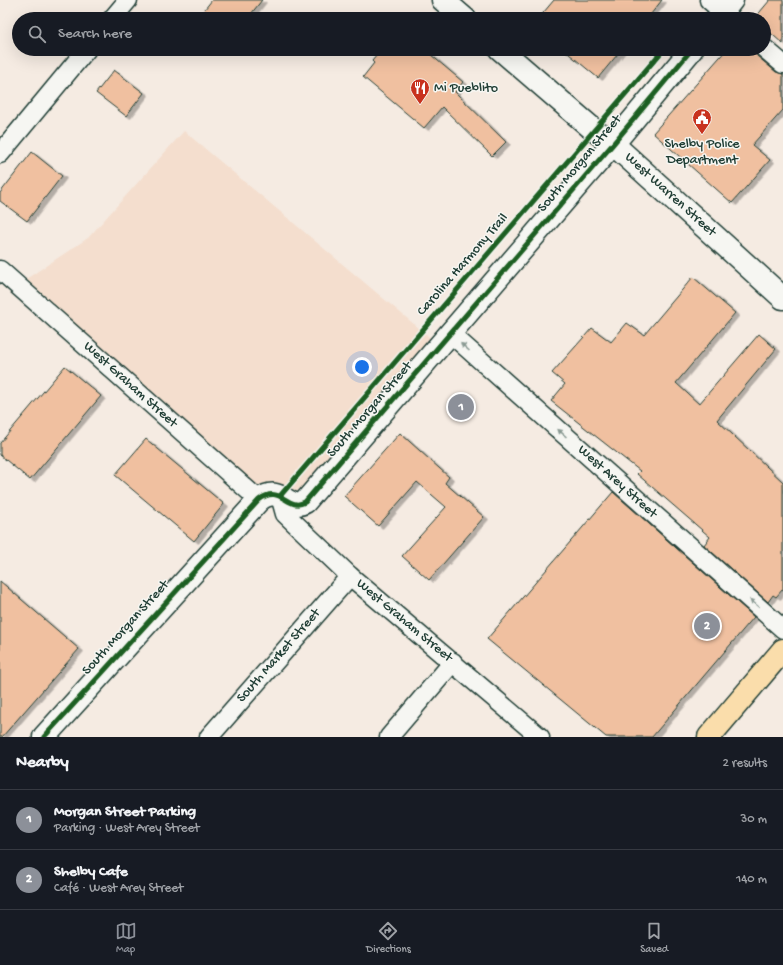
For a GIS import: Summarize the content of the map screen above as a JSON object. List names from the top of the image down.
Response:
{
  "streets": {
    "street": [
      "South Morgan Street",
      "West Warren Street",
      "West Graham Street",
      "West Arey Street",
      "South Market Street"
    ],
    "cycle path": ["Carolina Harmony Trail"]
  },
  "crossings": [
    ["South Morgan Street", "West Warren Street"],
    ["South Morgan Street", "West Graham Street"],
    ["South Morgan Street", "West Arey Street"],
    ["West Graham Street", "South Market Street"]
  ],
  "one_way": ["West Arey Street"],
  "places": {
    "restaurant": ["Mi Pueblito"],
    "public building": ["Shelby Police Department"]
  },
  "page": {
    "search": "Search here",
    "pins": ["1", "2"],
    "heading": ["Nearby", "2 results"],
    "list": [
      {
        "mark": "1",
        "name": "Morgan Street Parking",
        "note": "Parking · West Arey Street",
        "value": "30 m"
      },
      {
        "mark": "2",
        "name": "Shelby Cafe",
        "note": "Café · West Arey Street",
        "value": "140 m"
      }
    ],
    "nav": ["Map", "Directions", "Saved"]
  }
}
